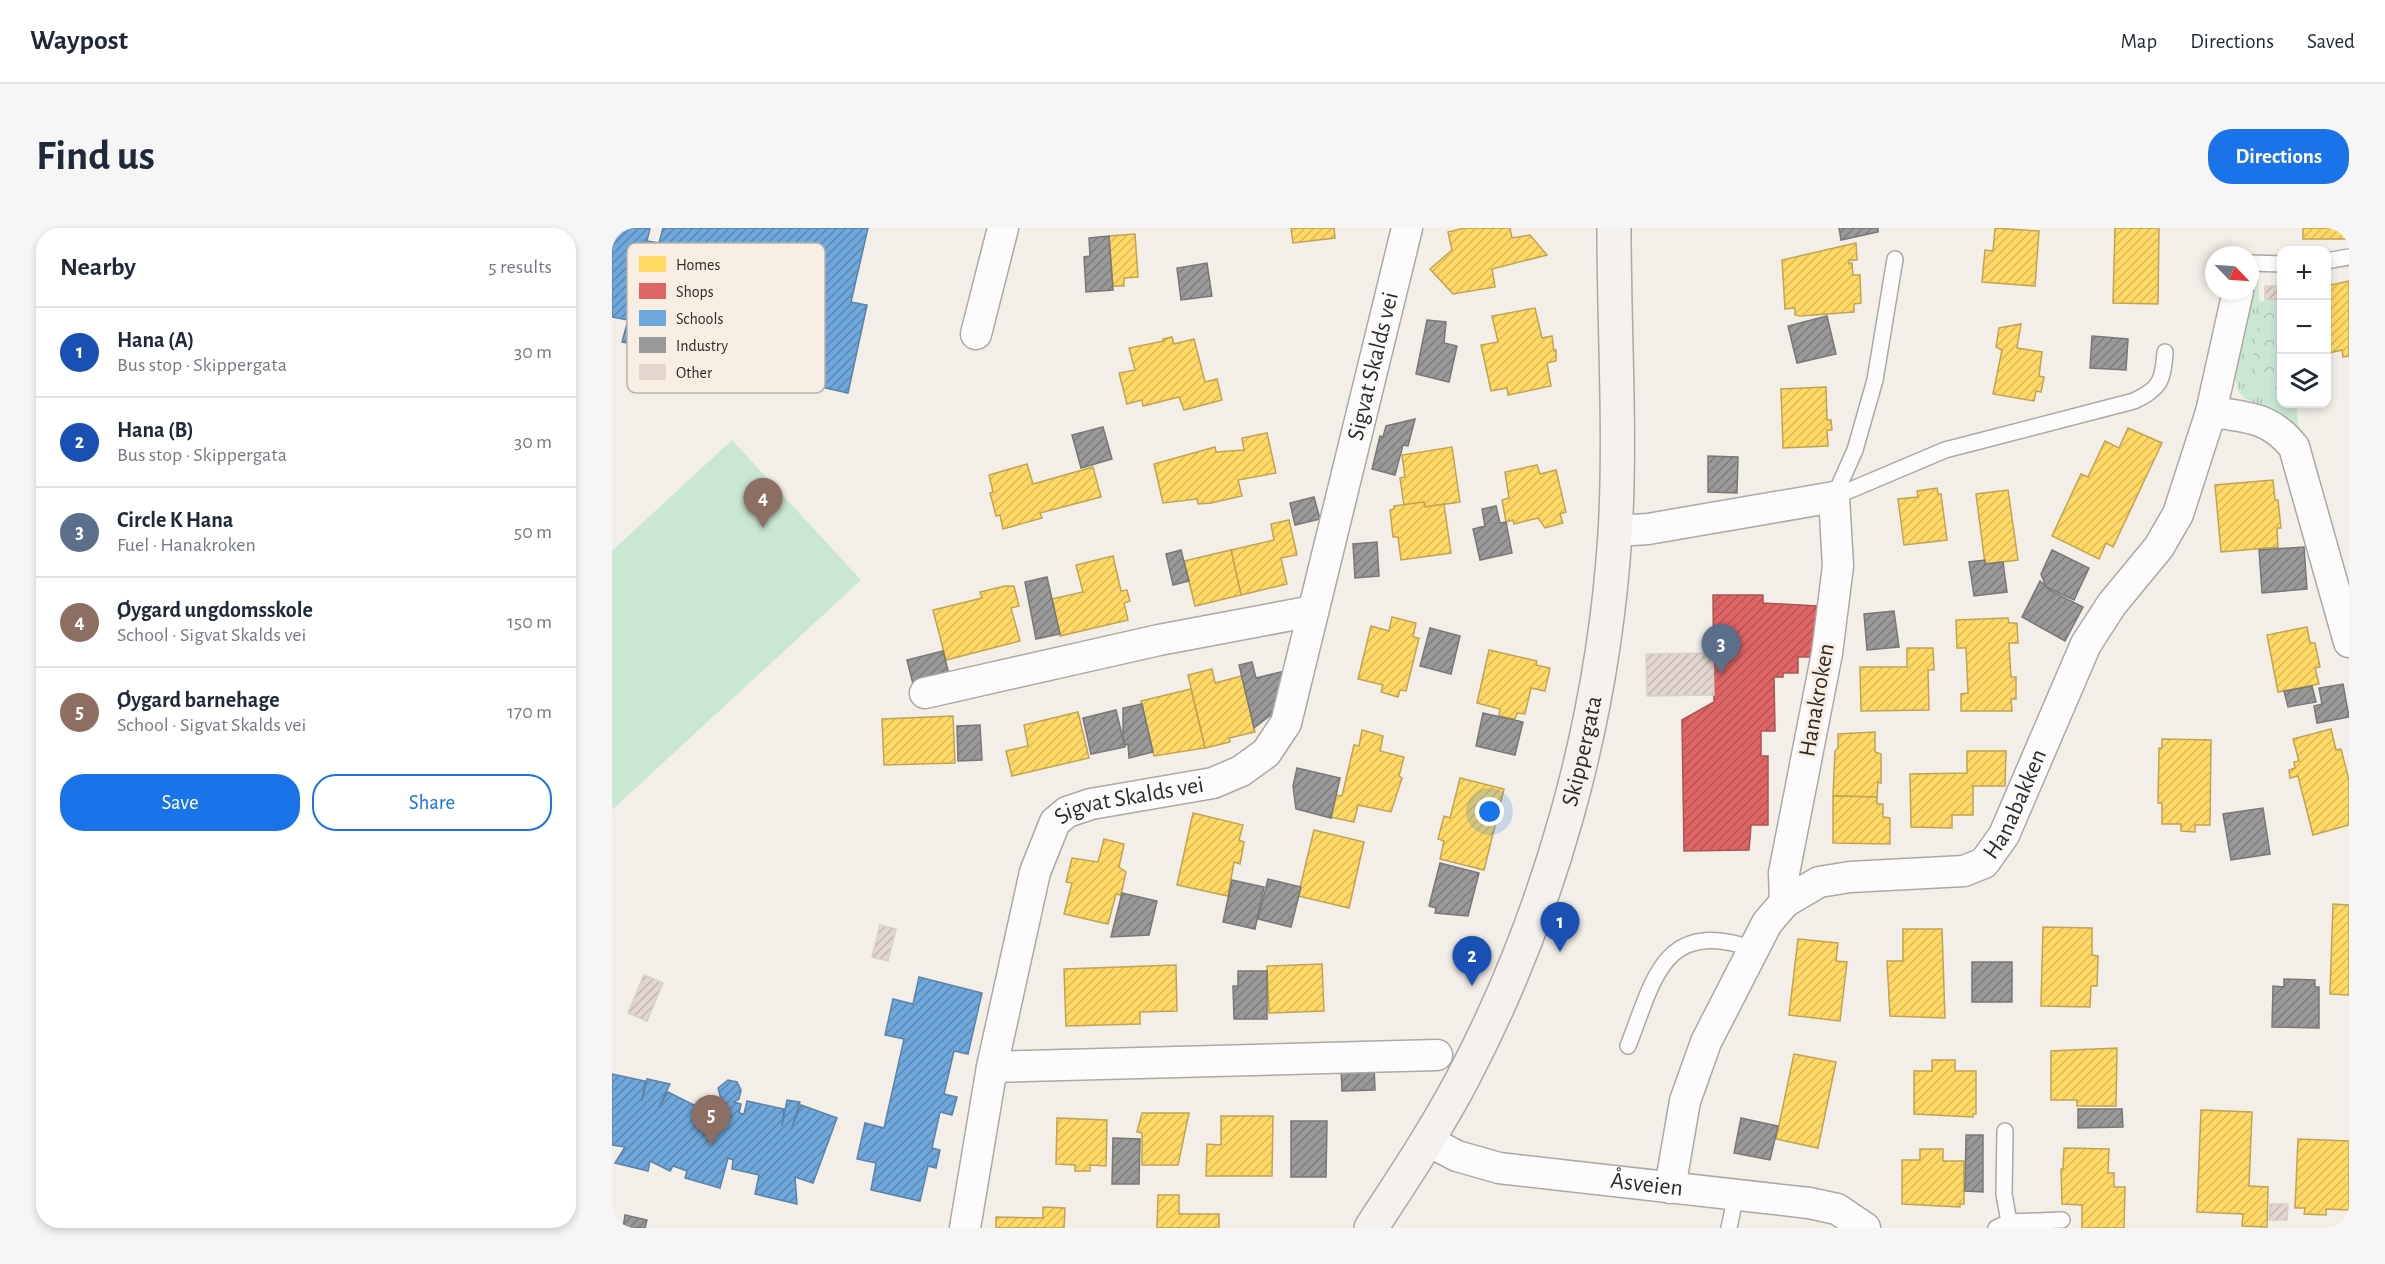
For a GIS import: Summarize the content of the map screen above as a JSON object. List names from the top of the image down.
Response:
{
  "streets": {
    "main road": ["Skippergata"],
    "street": [
      "Sigvat Skalds vei",
      "Hanakroken",
      "Hanabakken",
      "Åsveien"
    ]
  },
  "crossings": [
    ["Hanakroken", "Hanabakken"],
    ["Skippergata", "Åsveien"],
    ["Hanabakken", "Åsveien"]
  ],
  "legend": [
    "Homes",
    "Shops",
    "Schools",
    "Industry",
    "Other"
  ],
  "north": "bottom right",
  "page": {
    "header": "Waypost",
    "nav": ["Map", "Directions", "Saved"],
    "buttons": [
      "Directions",
      ["Save", "Share"]
    ],
    "title": "Find us",
    "heading": ["Nearby", "5 results"],
    "map_buttons": ["+", "−"],
    "list": [
      {
        "mark": "1",
        "name": "Hana (A)",
        "note": "Bus stop · Skippergata",
        "value": "30 m"
      },
      {
        "mark": "2",
        "name": "Hana (B)",
        "note": "Bus stop · Skippergata",
        "value": "30 m"
      },
      {
        "mark": "3",
        "name": "Circle K Hana",
        "note": "Fuel · Hanakroken",
        "value": "50 m"
      },
      {
        "mark": "4",
        "name": "Øygard ungdomsskole",
        "note": "School · Sigvat Skalds vei",
        "value": "150 m"
      },
      {
        "mark": "5",
        "name": "Øygard barnehage",
        "note": "School · Sigvat Skalds vei",
        "value": "170 m"
      }
    ],
    "pins": [
      "4",
      "3",
      "1",
      "2",
      "5"
    ]
  }
}
